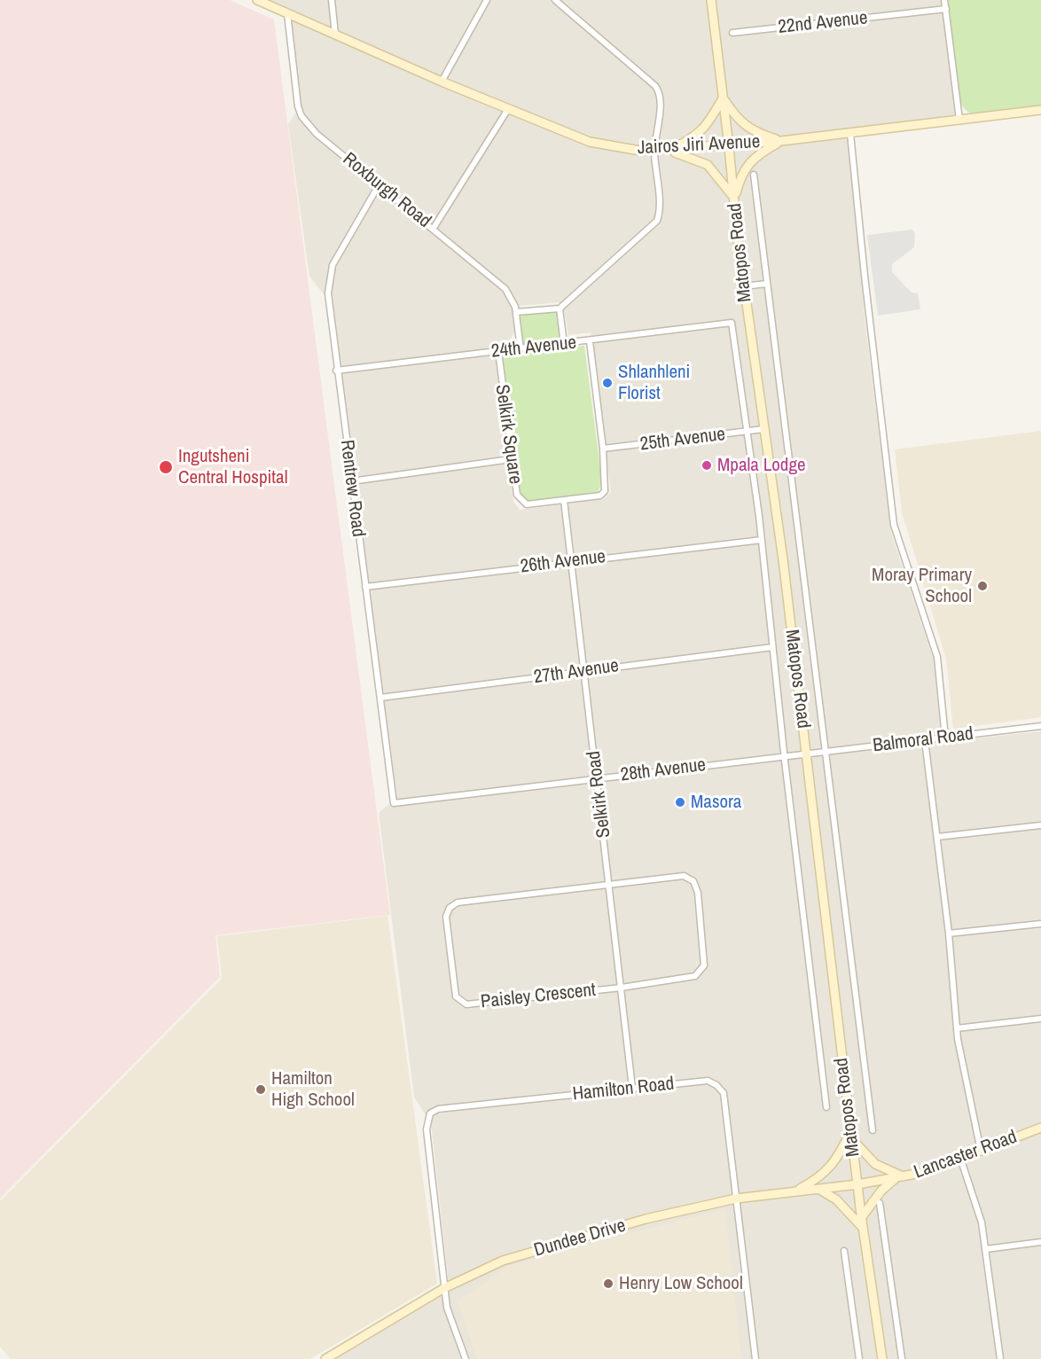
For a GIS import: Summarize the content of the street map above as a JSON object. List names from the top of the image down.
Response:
{
  "streets": {
    "main road": [
      "Jairos Jiri Avenue",
      "Matopos Road",
      "Lancaster Road",
      "Dundee Drive"
    ],
    "street": [
      "22nd Avenue",
      "Roxburgh Road",
      "24th Avenue",
      "Selkirk Square",
      "25th Avenue",
      "Rentrew Road",
      "26th Avenue",
      "27th Avenue",
      "Balmoral Road",
      "28th Avenue",
      "Selkirk Road",
      "Paisley Crescent",
      "Hamilton Road"
    ]
  },
  "crossings": [
    ["Jairos Jiri Avenue", "Roxburgh Road"],
    ["Jairos Jiri Avenue", "Matopos Road"],
    ["Roxburgh Road", "24th Avenue"],
    ["Roxburgh Road", "Rentrew Road"],
    ["Matopos Road", "25th Avenue"],
    ["Matopos Road", "Balmoral Road"],
    ["Matopos Road", "28th Avenue"],
    ["Matopos Road", "Lancaster Road"],
    ["Matopos Road", "Dundee Drive"],
    ["24th Avenue", "Selkirk Square"],
    ["24th Avenue", "25th Avenue"],
    ["24th Avenue", "Rentrew Road"],
    ["Selkirk Square", "25th Avenue"],
    ["Selkirk Square", "Selkirk Road"],
    ["Rentrew Road", "26th Avenue"],
    ["Rentrew Road", "27th Avenue"],
    ["Rentrew Road", "28th Avenue"],
    ["26th Avenue", "Selkirk Road"],
    ["27th Avenue", "Selkirk Road"],
    ["Balmoral Road", "28th Avenue"],
    ["28th Avenue", "Selkirk Road"],
    ["Selkirk Road", "Paisley Crescent"],
    ["Selkirk Road", "Hamilton Road"],
    ["Hamilton Road", "Dundee Drive"],
    ["Lancaster Road", "Dundee Drive"]
  ],
  "places": [
    "Shlanhleni Florist",
    "Mpala Lodge",
    "Ingutsheni Central Hospital",
    "Moray Primary School",
    "Masora",
    "Hamilton High School",
    "Henry Low School"
  ]
}
